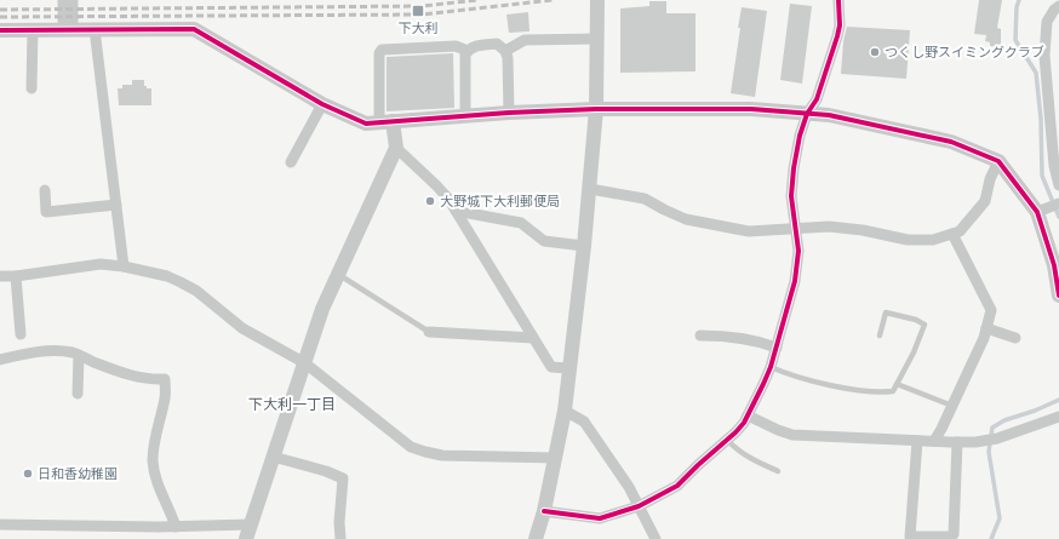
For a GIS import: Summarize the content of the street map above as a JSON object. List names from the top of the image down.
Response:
{
  "districts": ["下大利一丁目"],
  "places": {
    "transit": ["下大利"],
    "other": ["つくし野スイミングクラブ", "大野城下大利郵便局", "日和香幼稚園"]
  }
}
